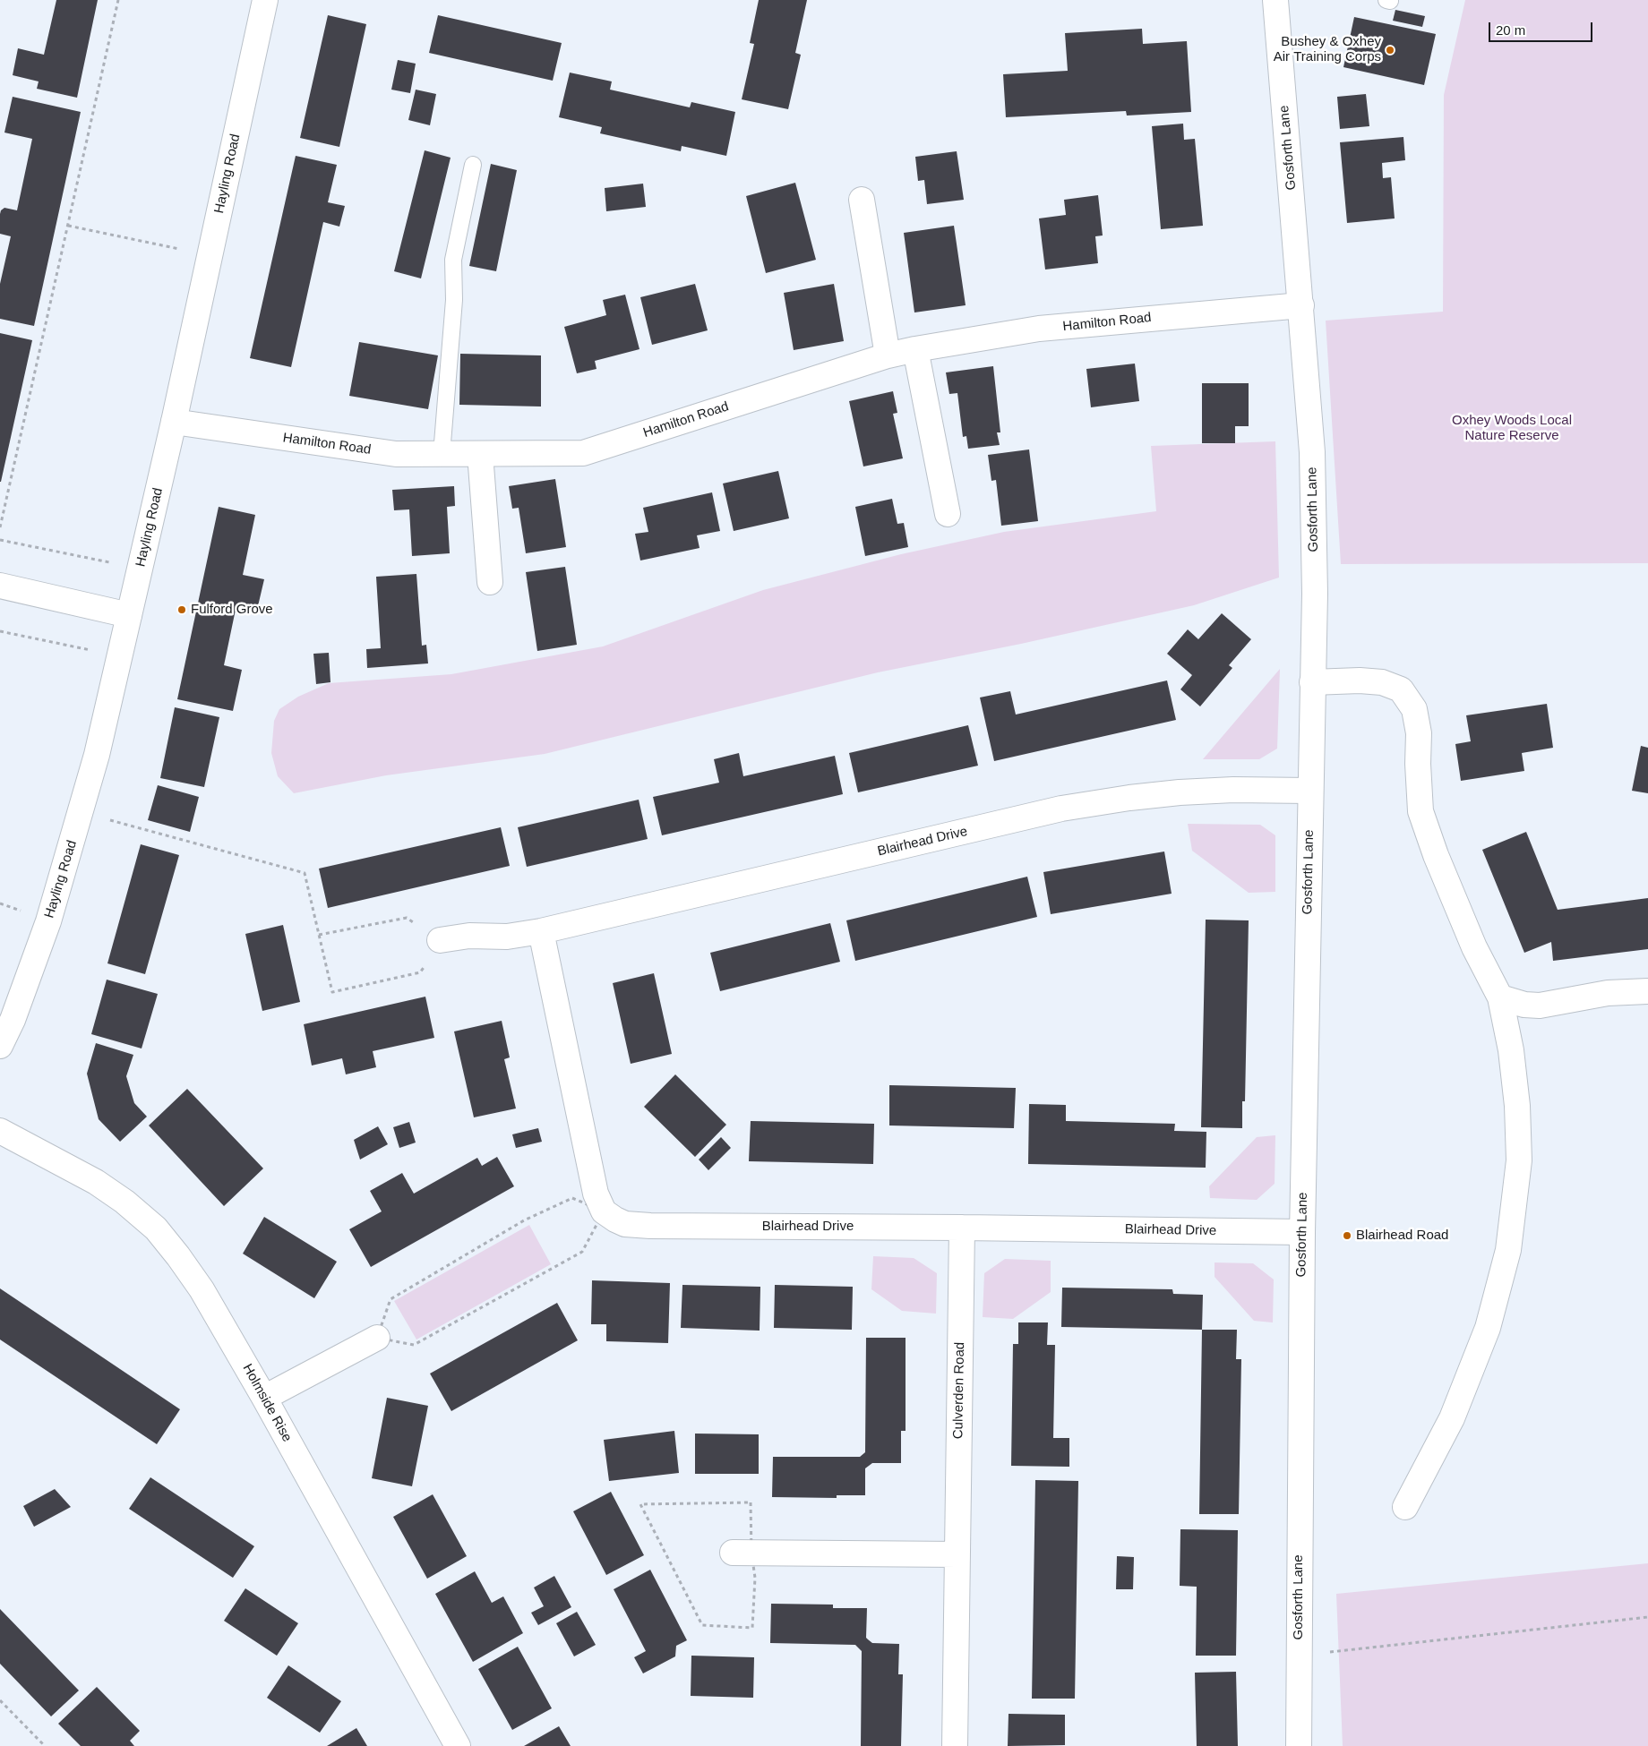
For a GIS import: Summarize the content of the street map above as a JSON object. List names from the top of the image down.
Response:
{
  "streets": {
    "street": [
      "Gosforth Lane",
      "Hayling Road",
      "Hamilton Road",
      "Blairhead Drive",
      "Culverden Road",
      "Holmside Rise"
    ]
  },
  "crossings": [
    ["Gosforth Lane", "Hamilton Road"],
    ["Gosforth Lane", "Blairhead Drive"],
    ["Hayling Road", "Hamilton Road"],
    ["Blairhead Drive", "Culverden Road"]
  ],
  "parks": ["Oxhey Woods Local Nature Reserve"],
  "places": ["Bushey & Oxhey Air Training Corps", "Fulford Grove", "Blairhead Road"],
  "scale_bar": "20 m"
}
